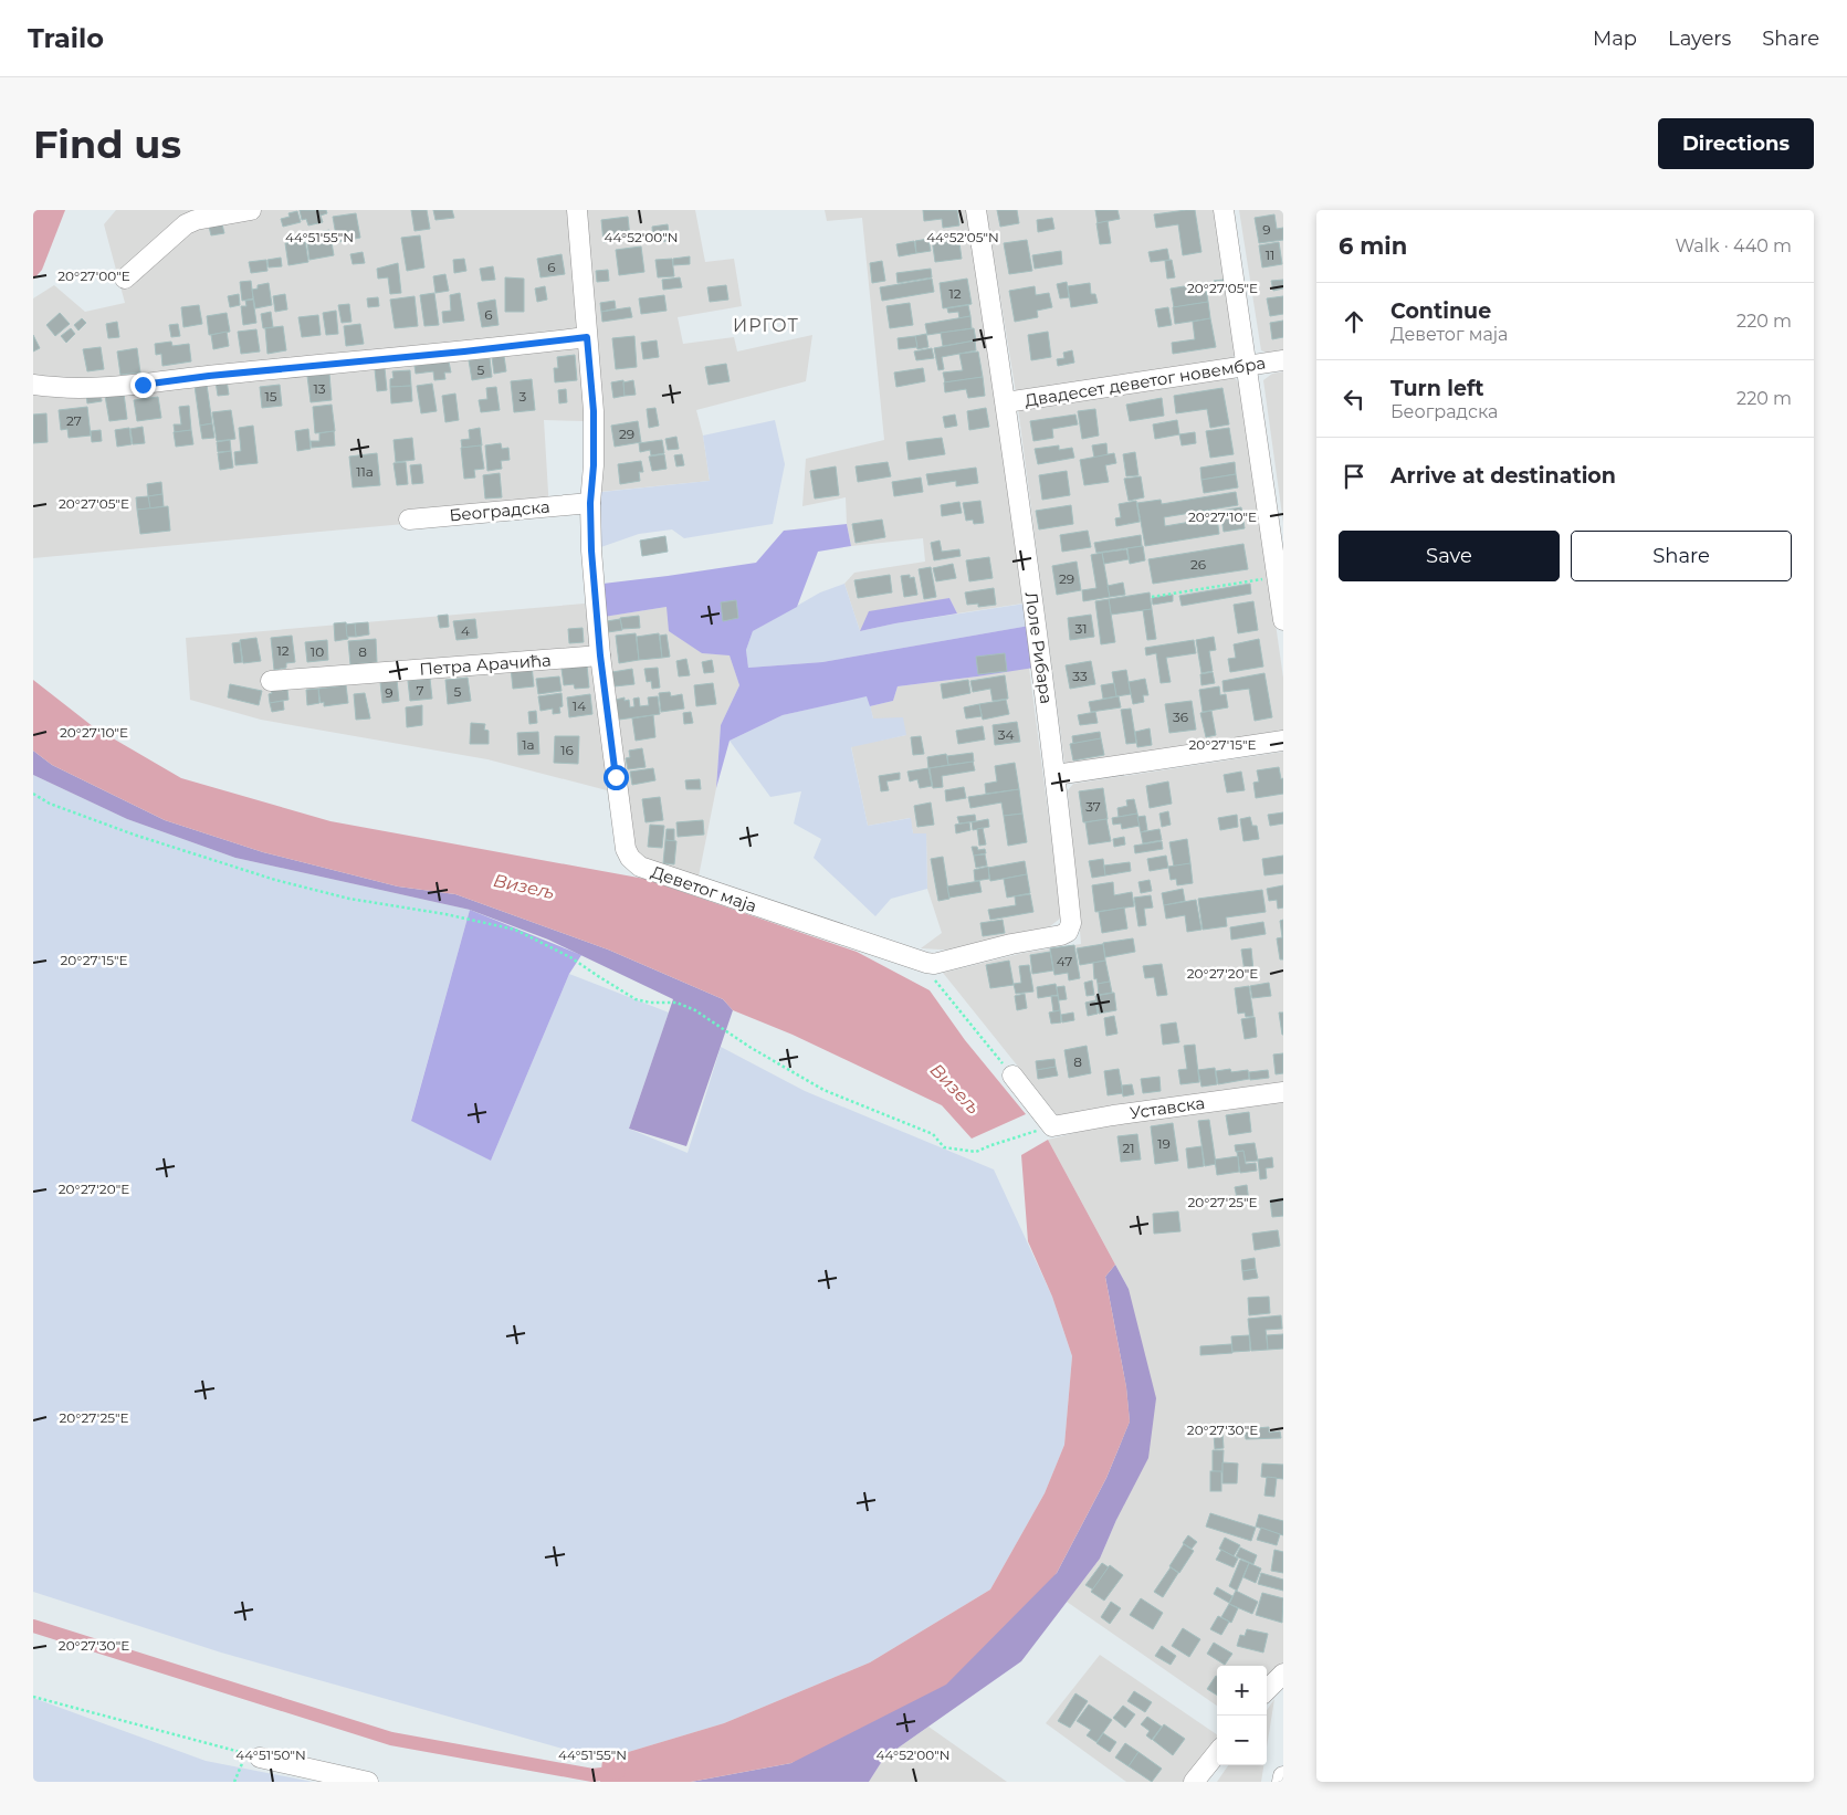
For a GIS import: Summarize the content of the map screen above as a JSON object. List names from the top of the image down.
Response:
{
  "streets": {
    "street": [
      "Двадесет деветог новембра",
      "Београдска",
      "Лоле Рибара",
      "Петра Арачића",
      "Деветог маја",
      "Уставска"
    ]
  },
  "crossings": [
    ["Двадесет деветог новембра", "Лоле Рибара"],
    ["Београдска", "Деветог маја"],
    ["Лоле Рибара", "Деветог маја"],
    ["Петра Арачића", "Деветог маја"]
  ],
  "districts": ["ИРГОТ"],
  "water": ["Визељ"],
  "house_numbers": [
    "9",
    "11",
    "6",
    "12",
    "6",
    "5",
    "13",
    "15",
    "3",
    "27",
    "29",
    "11a",
    "26",
    "29",
    "31",
    "4",
    "12",
    "10",
    "8",
    "33",
    "7",
    "5",
    "9",
    "14",
    "36",
    "34",
    "1a",
    "16",
    "37",
    "47",
    "8",
    "19",
    "21"
  ],
  "page": {
    "header": "Trailo",
    "nav": ["Map", "Layers", "Share"],
    "buttons": [
      "Directions",
      ["Save", "Share"]
    ],
    "title": "Find us",
    "heading": ["6 min", "Walk · 440 m"],
    "list": [
      ["Continue", "Деветог маја", "220 m"],
      ["Turn left", "Београдска", "220 m"],
      "Arrive at destination"
    ],
    "map_buttons": ["+", "−"]
  },
  "coordinates": [
    "44°51'55\"N",
    "44°52'00\"N",
    "44°52'05\"N",
    "20°27'00\"E",
    "20°27'05\"E",
    "20°27'10\"E",
    "20°27'15\"E",
    "20°27'20\"E",
    "20°27'25\"E",
    "20°27'30\"E",
    "44°51'50\"N"
  ]
}
